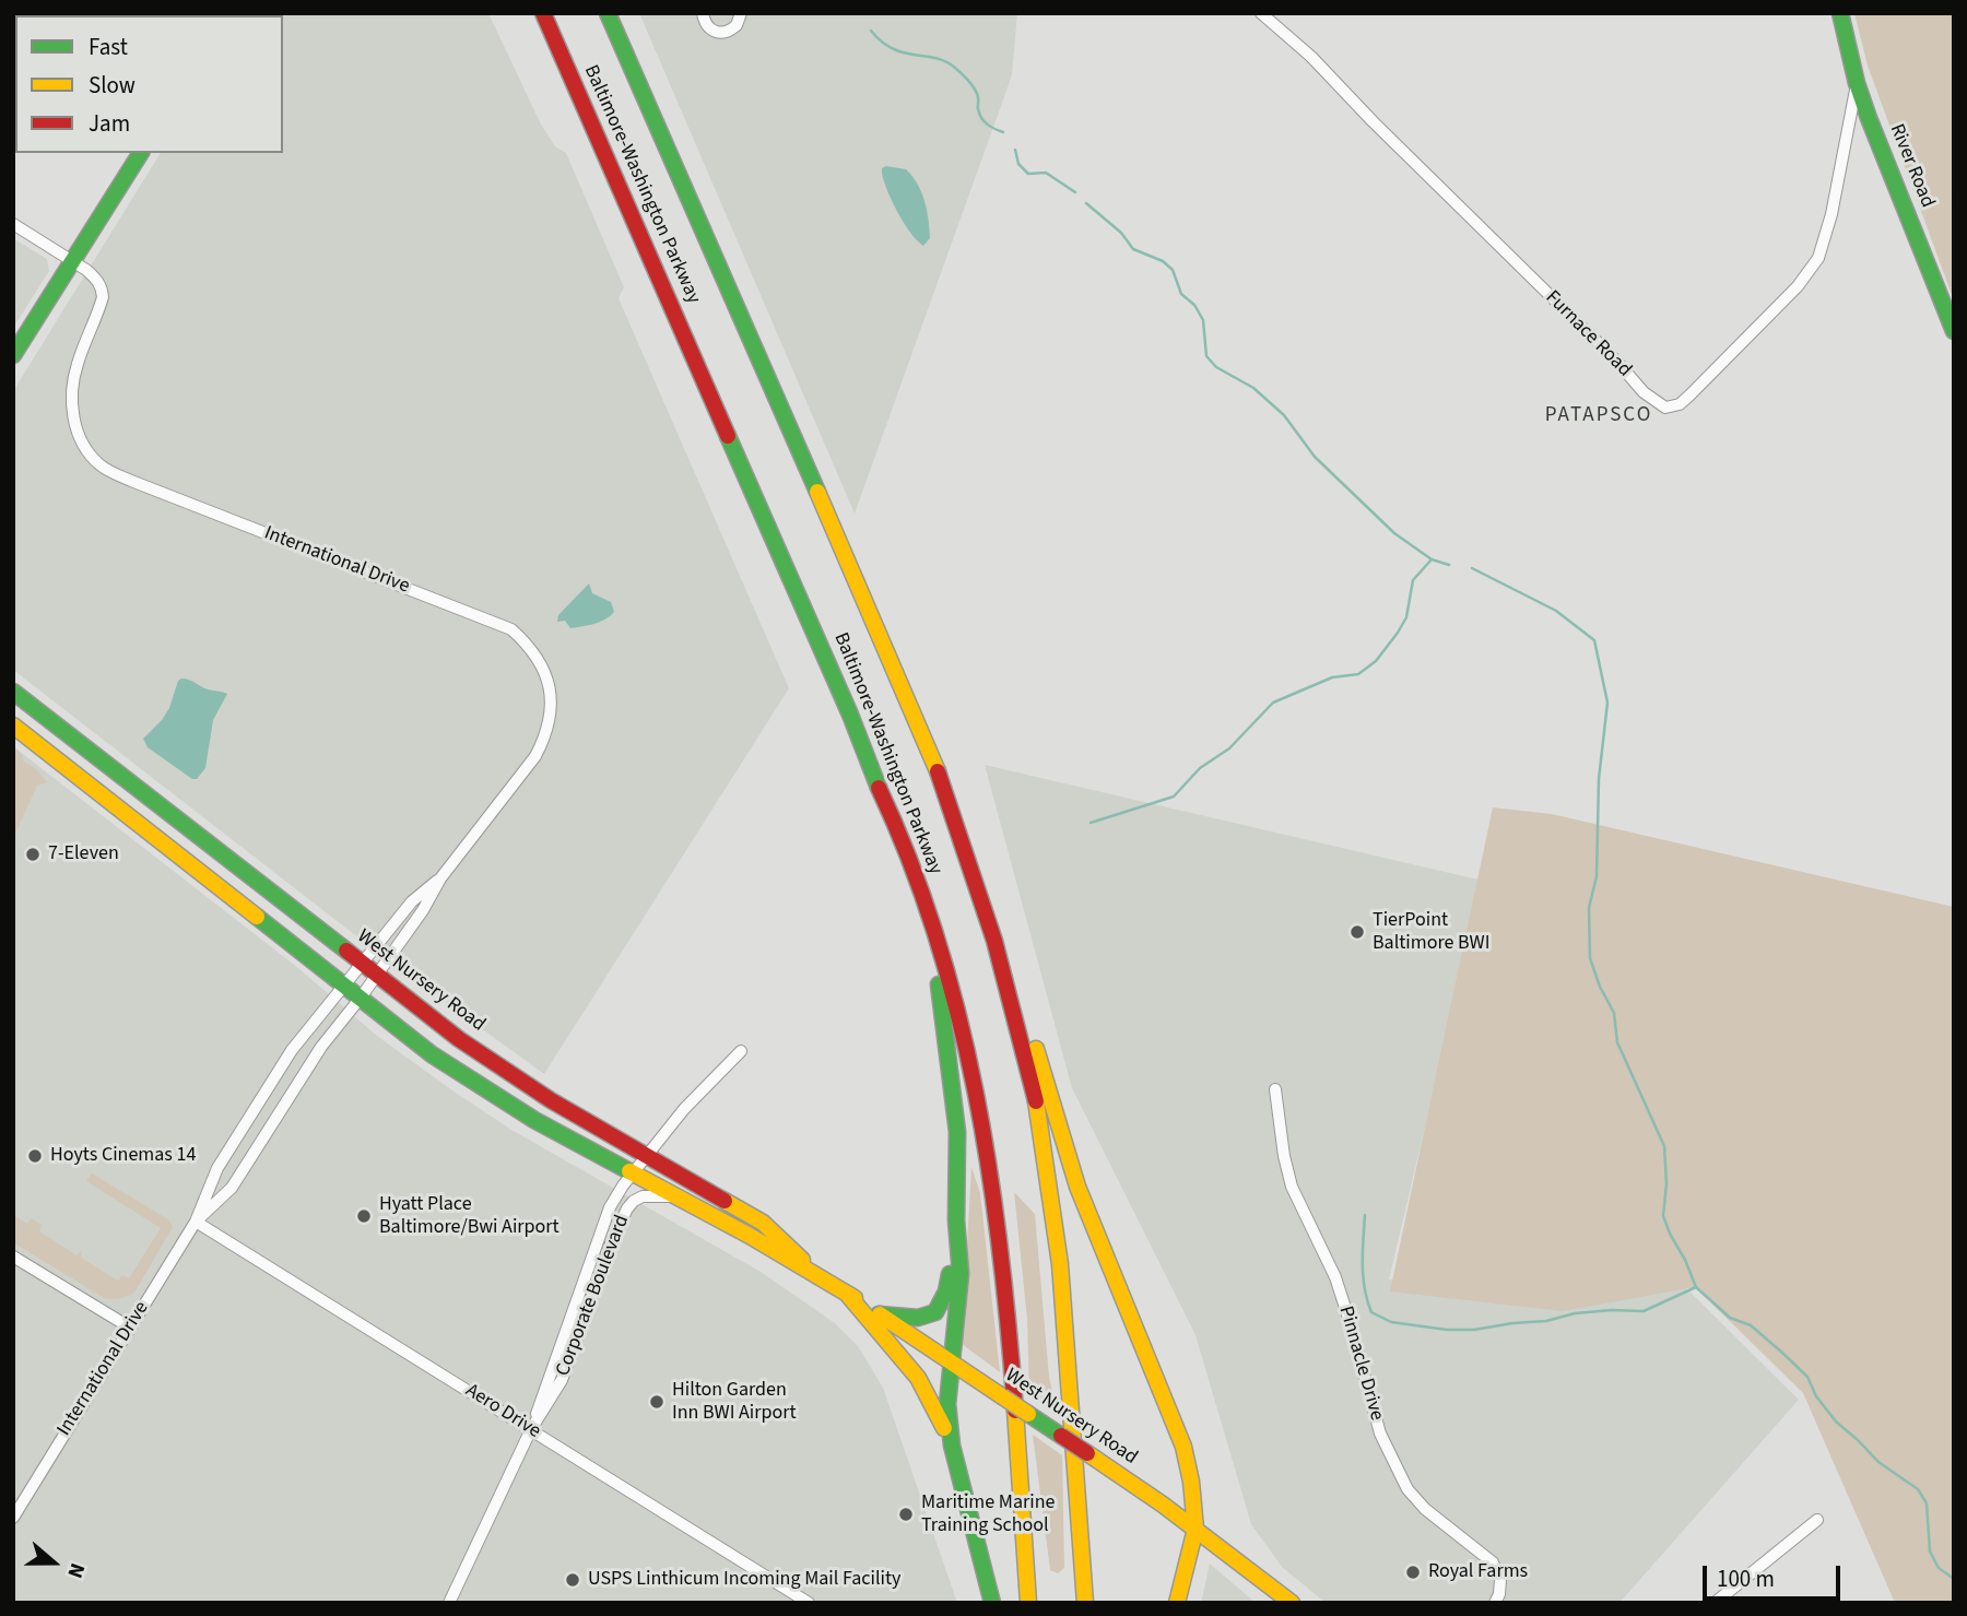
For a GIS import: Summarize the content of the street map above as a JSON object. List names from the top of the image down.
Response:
{
  "streets": {
    "main road": ["River Road", "Baltimore-Washington Parkway", "West Nursery Road"],
    "street": [
      "Furnace Road",
      "International Drive",
      "Corporate Boulevard",
      "Pinnacle Drive",
      "Aero Drive"
    ]
  },
  "crossings": [
    ["River Road", "Furnace Road"],
    ["International Drive", "West Nursery Road"],
    ["International Drive", "Aero Drive"],
    ["West Nursery Road", "Corporate Boulevard"],
    ["Corporate Boulevard", "Aero Drive"]
  ],
  "districts": ["PATAPSCO"],
  "places": [
    "7-Eleven",
    "TierPoint Baltimore BWI",
    "Hoyts Cinemas 14",
    "Hyatt Place Baltimore/Bwi Airport",
    "Hilton Garden Inn BWI Airport",
    "Maritime Marine Training School",
    "Royal Farms",
    "USPS Linthicum Incoming Mail Facility"
  ],
  "legend": ["Fast", "Slow", "Jam"],
  "scale_bar": "100 m",
  "north": "right"
}
